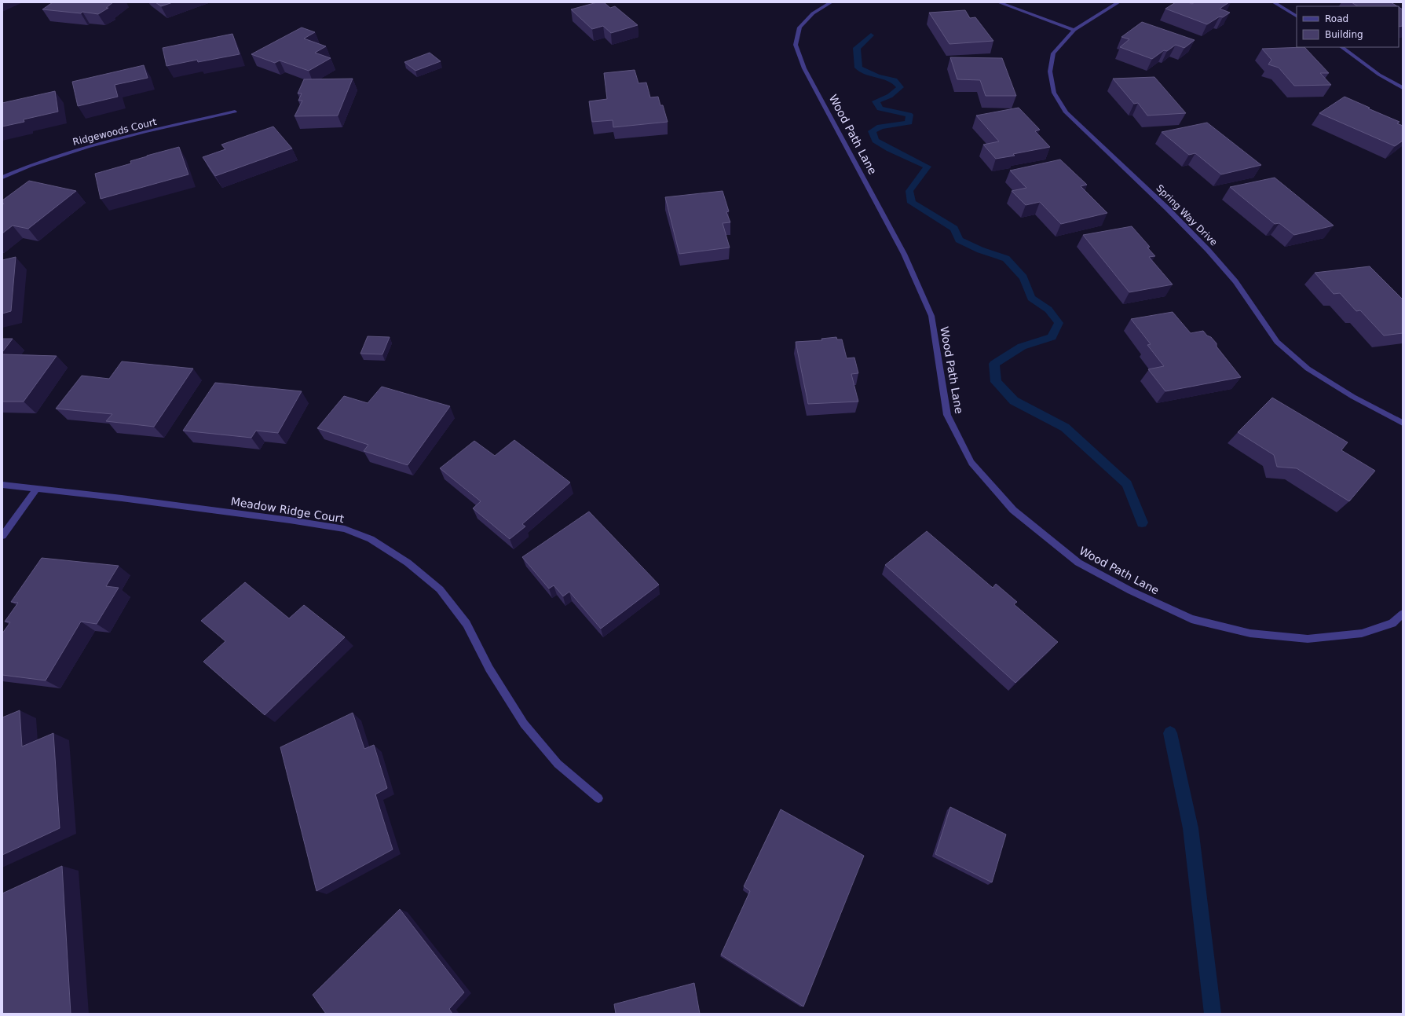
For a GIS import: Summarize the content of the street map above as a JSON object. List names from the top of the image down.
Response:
{
  "streets": {
    "street": [
      "Ridgewoods Court",
      "Wood Path Lane",
      "Spring Way Drive",
      "Meadow Ridge Court"
    ]
  },
  "legend": ["Road", "Building"]
}
